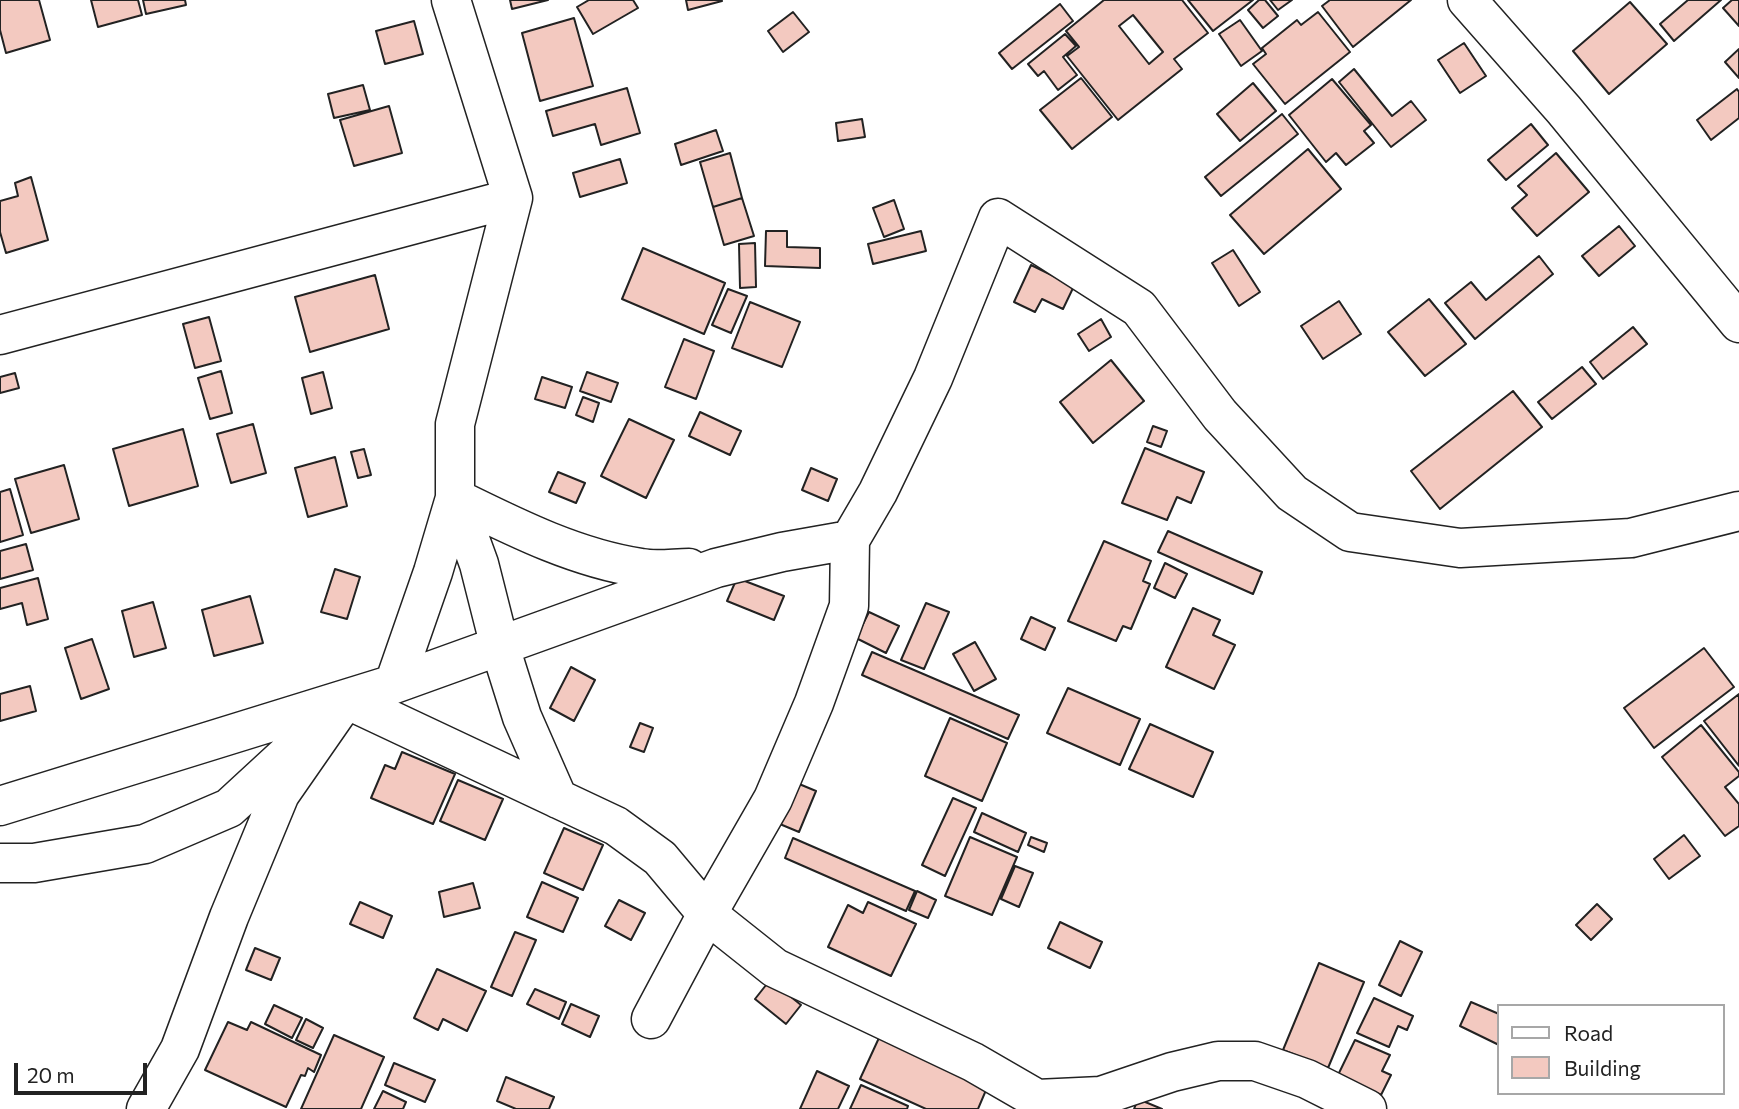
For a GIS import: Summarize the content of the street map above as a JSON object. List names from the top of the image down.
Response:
{
  "legend": ["Road", "Building"],
  "scale_bar": "20 m"
}
